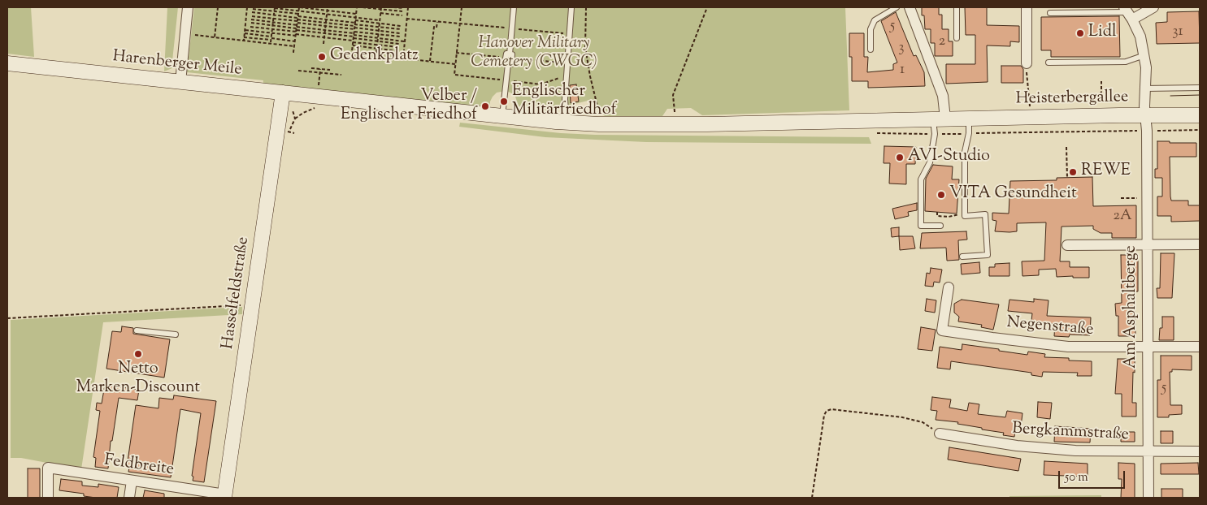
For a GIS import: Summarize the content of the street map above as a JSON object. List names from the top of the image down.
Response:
{
  "streets": {
    "main road": ["Harenberger Meile", "Heisterbergallee", "Hasselfeldstraße"],
    "street": [
      "Am Asphaltberge",
      "Negenstraße",
      "Bergkammstraße",
      "Feldbreite"
    ]
  },
  "crossings": [
    ["Harenberger Meile", "Heisterbergallee"],
    ["Harenberger Meile", "Hasselfeldstraße"],
    ["Heisterbergallee", "Am Asphaltberge"],
    ["Hasselfeldstraße", "Feldbreite"],
    ["Am Asphaltberge", "Negenstraße"],
    ["Am Asphaltberge", "Bergkammstraße"]
  ],
  "parks": ["Hanover Military Cemetery (CWGC)"],
  "places": [
    "Lidl",
    "Gedenkplatz",
    "Englischer Militärfriedhof",
    "Velber / Englischer Friedhof",
    "AVI-Studio",
    "REWE",
    "VITA Gesundheit",
    "Netto Marken-Discount"
  ],
  "house_numbers": [
    "5",
    "31",
    "2",
    "3",
    "1",
    "2A",
    "5"
  ],
  "scale_bar": "50 m"
}
